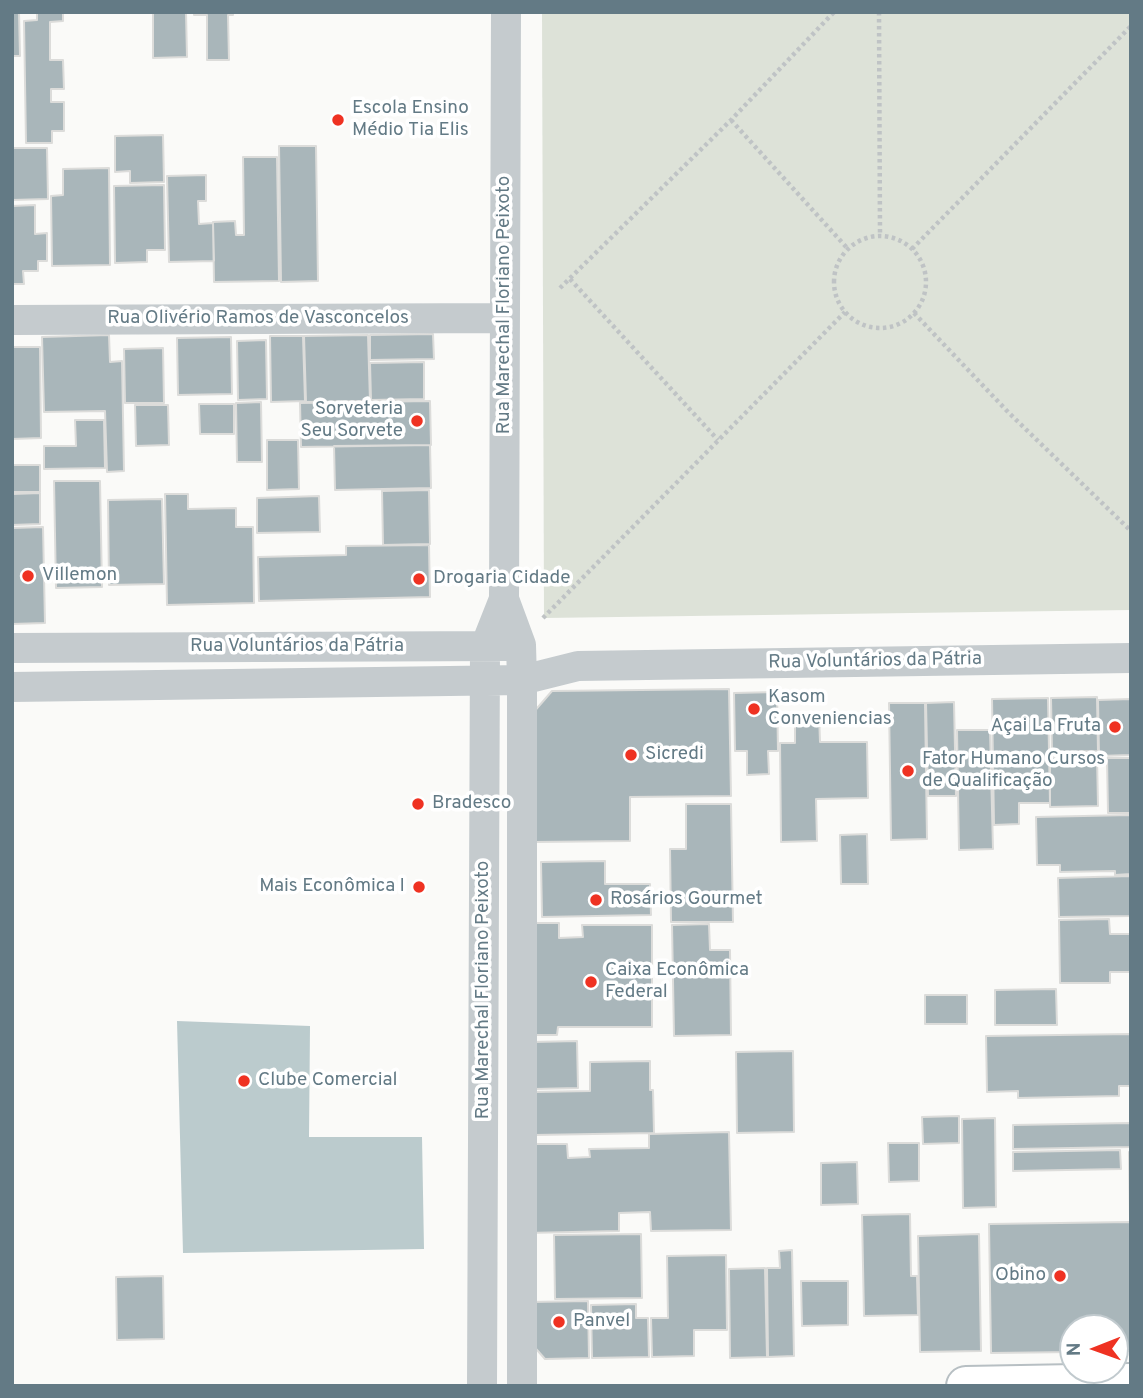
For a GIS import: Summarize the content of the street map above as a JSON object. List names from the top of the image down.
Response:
{
  "streets": {
    "street": ["Rua Marechal Floriano Peixoto", "Rua Olivério Ramos de Vasconcelos", "Rua Voluntários da Pátria"]
  },
  "crossings": [
    ["Rua Marechal Floriano Peixoto", "Rua Olivério Ramos de Vasconcelos"],
    ["Rua Marechal Floriano Peixoto", "Rua Voluntários da Pátria"]
  ],
  "places": [
    "Escola Ensino Médio Tia Elis",
    "Sorveteria Seu Sorvete",
    "Villemon",
    "Drogaria Cidade",
    "Kasom Conveniencias",
    "Açai La Fruta",
    "Sicredi",
    "Fator Humano Cursos de Qualificação",
    "Bradesco",
    "Mais Econômica I",
    "Rosários Gourmet",
    "Caixa Econômica Federal",
    "Clube Comercial",
    "Obino",
    "Panvel"
  ],
  "north": "left"
}
